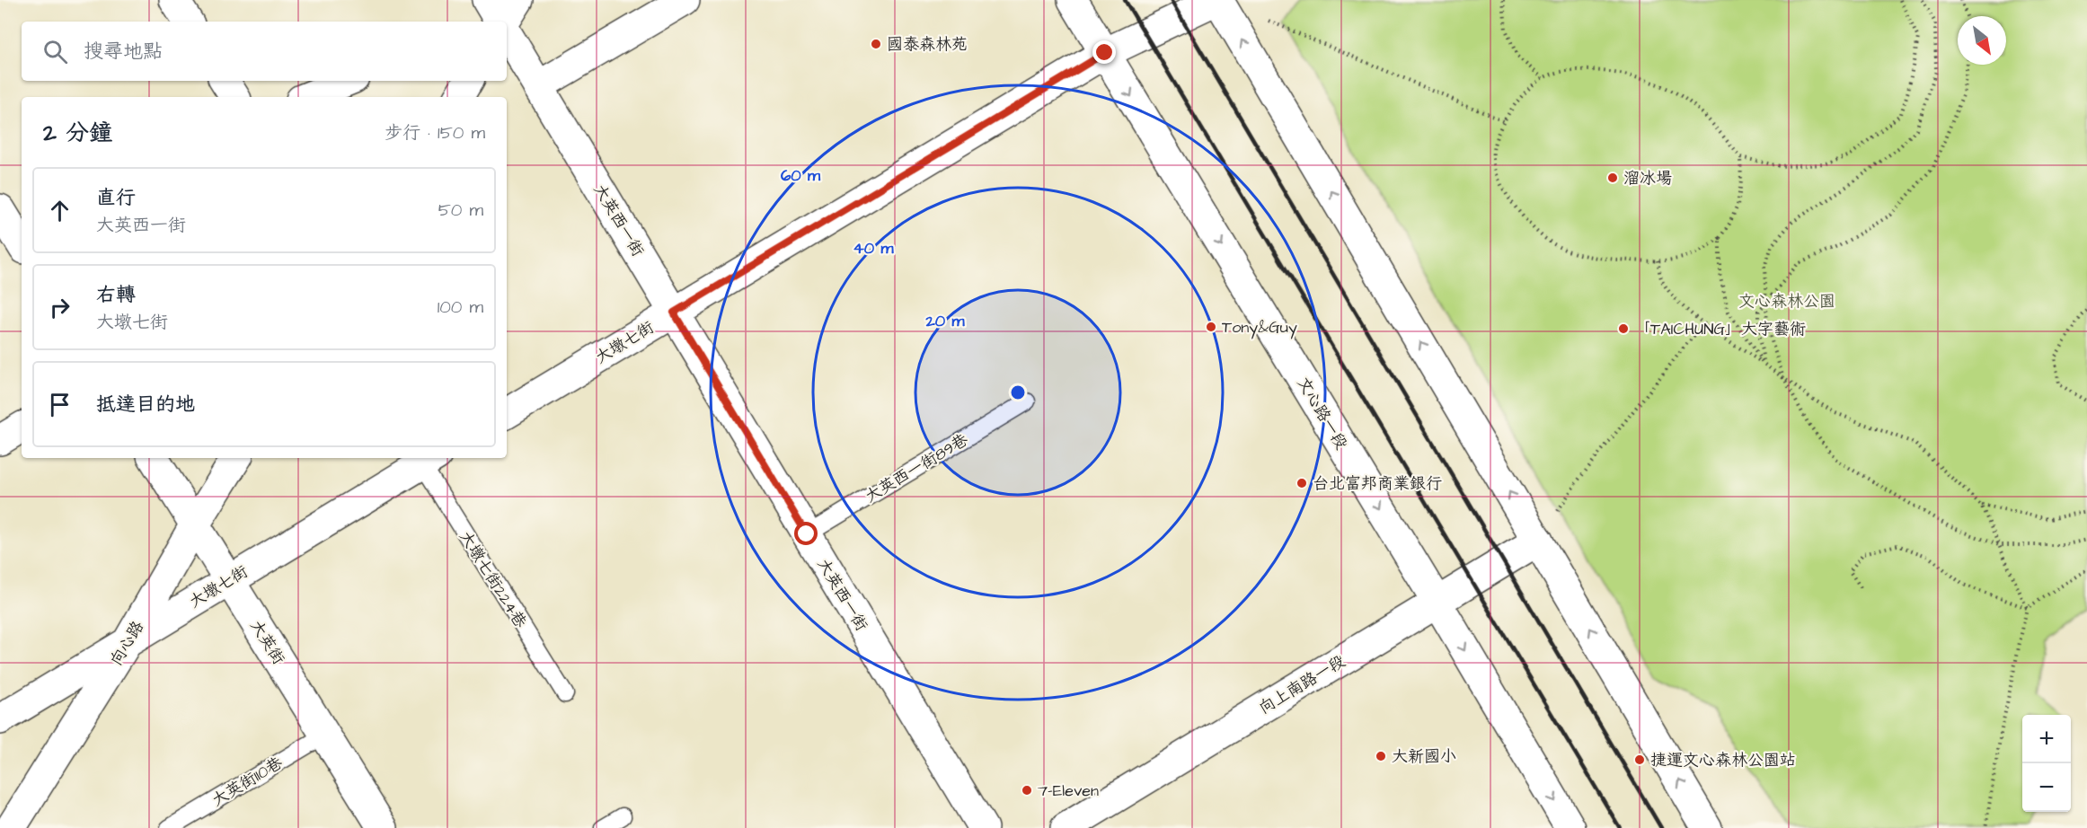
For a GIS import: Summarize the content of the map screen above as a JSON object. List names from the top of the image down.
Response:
{
  "streets": {
    "street": [
      "大英西一街",
      "大墩七街",
      "文心路一段",
      "大英街",
      "向心路",
      "向上南路一段"
    ],
    "lane": ["大英西一街89巷", "大墩七街224巷", "大英街110巷"]
  },
  "crossings": [
    ["大英西一街", "大墩七街"],
    ["大英西一街", "大英西一街89巷"],
    ["大墩七街", "文心路一段"],
    ["大墩七街", "大墩七街224巷"],
    ["大墩七街", "大英街"],
    ["大墩七街", "向心路"],
    ["文心路一段", "向上南路一段"],
    ["大英街", "向心路"],
    ["大英街", "大英街110巷"]
  ],
  "parks": ["文心森林公園"],
  "places": [
    "國泰森林苑",
    "溜冰場",
    "Tony&Guy",
    "「TAICHUNG」大字藝術",
    "台北富邦商業銀行",
    "大新國小",
    "捷運文心森林公園站",
    "7-Eleven"
  ],
  "north": "bottom right",
  "page": {
    "search": "搜尋地點",
    "heading": ["2 分鐘", "步行 · 150 m"],
    "list": [
      ["直行", "大英西一街", "50 m"],
      ["右轉", "大墩七街", "100 m"],
      "抵達目的地"
    ],
    "map_buttons": ["+", "−"]
  },
  "rings": ["60 m", "40 m", "20 m"]
}
